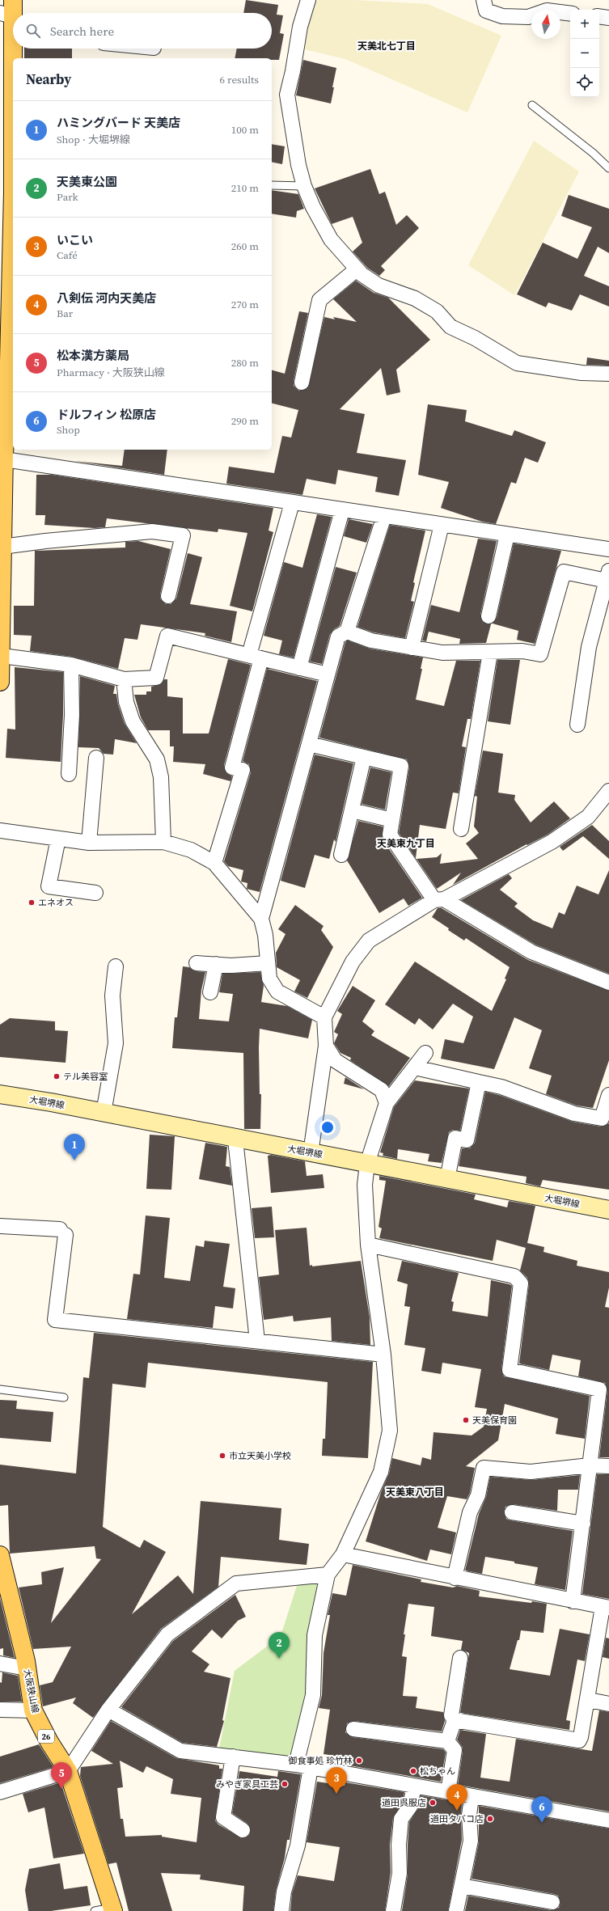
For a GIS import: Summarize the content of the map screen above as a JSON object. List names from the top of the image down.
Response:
{
  "streets": {
    "main road": ["大堀堺線", "大阪狭山線", "26"]
  },
  "districts": ["天美北七丁目", "天美東九丁目", "天美東八丁目"],
  "places": [
    "エネオス",
    "テル美容室",
    "天美保育園",
    "市立天美小学校",
    "御食事処 珍竹林",
    "松ちゃん",
    "みやぎ家具工芸",
    "道田呉服店",
    "道田タバコ店"
  ],
  "north": "top",
  "page": {
    "map_buttons": ["+", "−"],
    "search": "Search here",
    "heading": ["Nearby", "6 results"],
    "list": [
      {
        "mark": "1",
        "name": "ハミングバード 天美店",
        "note": "Shop · 大堀堺線",
        "value": "100 m"
      },
      {
        "mark": "2",
        "name": "天美東公園",
        "note": "Park",
        "value": "210 m"
      },
      {
        "mark": "3",
        "name": "いこい",
        "note": "Café",
        "value": "260 m"
      },
      {
        "mark": "4",
        "name": "八剣伝 河内天美店",
        "note": "Bar",
        "value": "270 m"
      },
      {
        "mark": "5",
        "name": "松本漢方薬局",
        "note": "Pharmacy · 大阪狭山線",
        "value": "280 m"
      },
      {
        "mark": "6",
        "name": "ドルフィン 松原店",
        "note": "Shop",
        "value": "290 m"
      }
    ],
    "pins": [
      "1",
      "2",
      "5",
      "3",
      "4",
      "6"
    ]
  }
}
